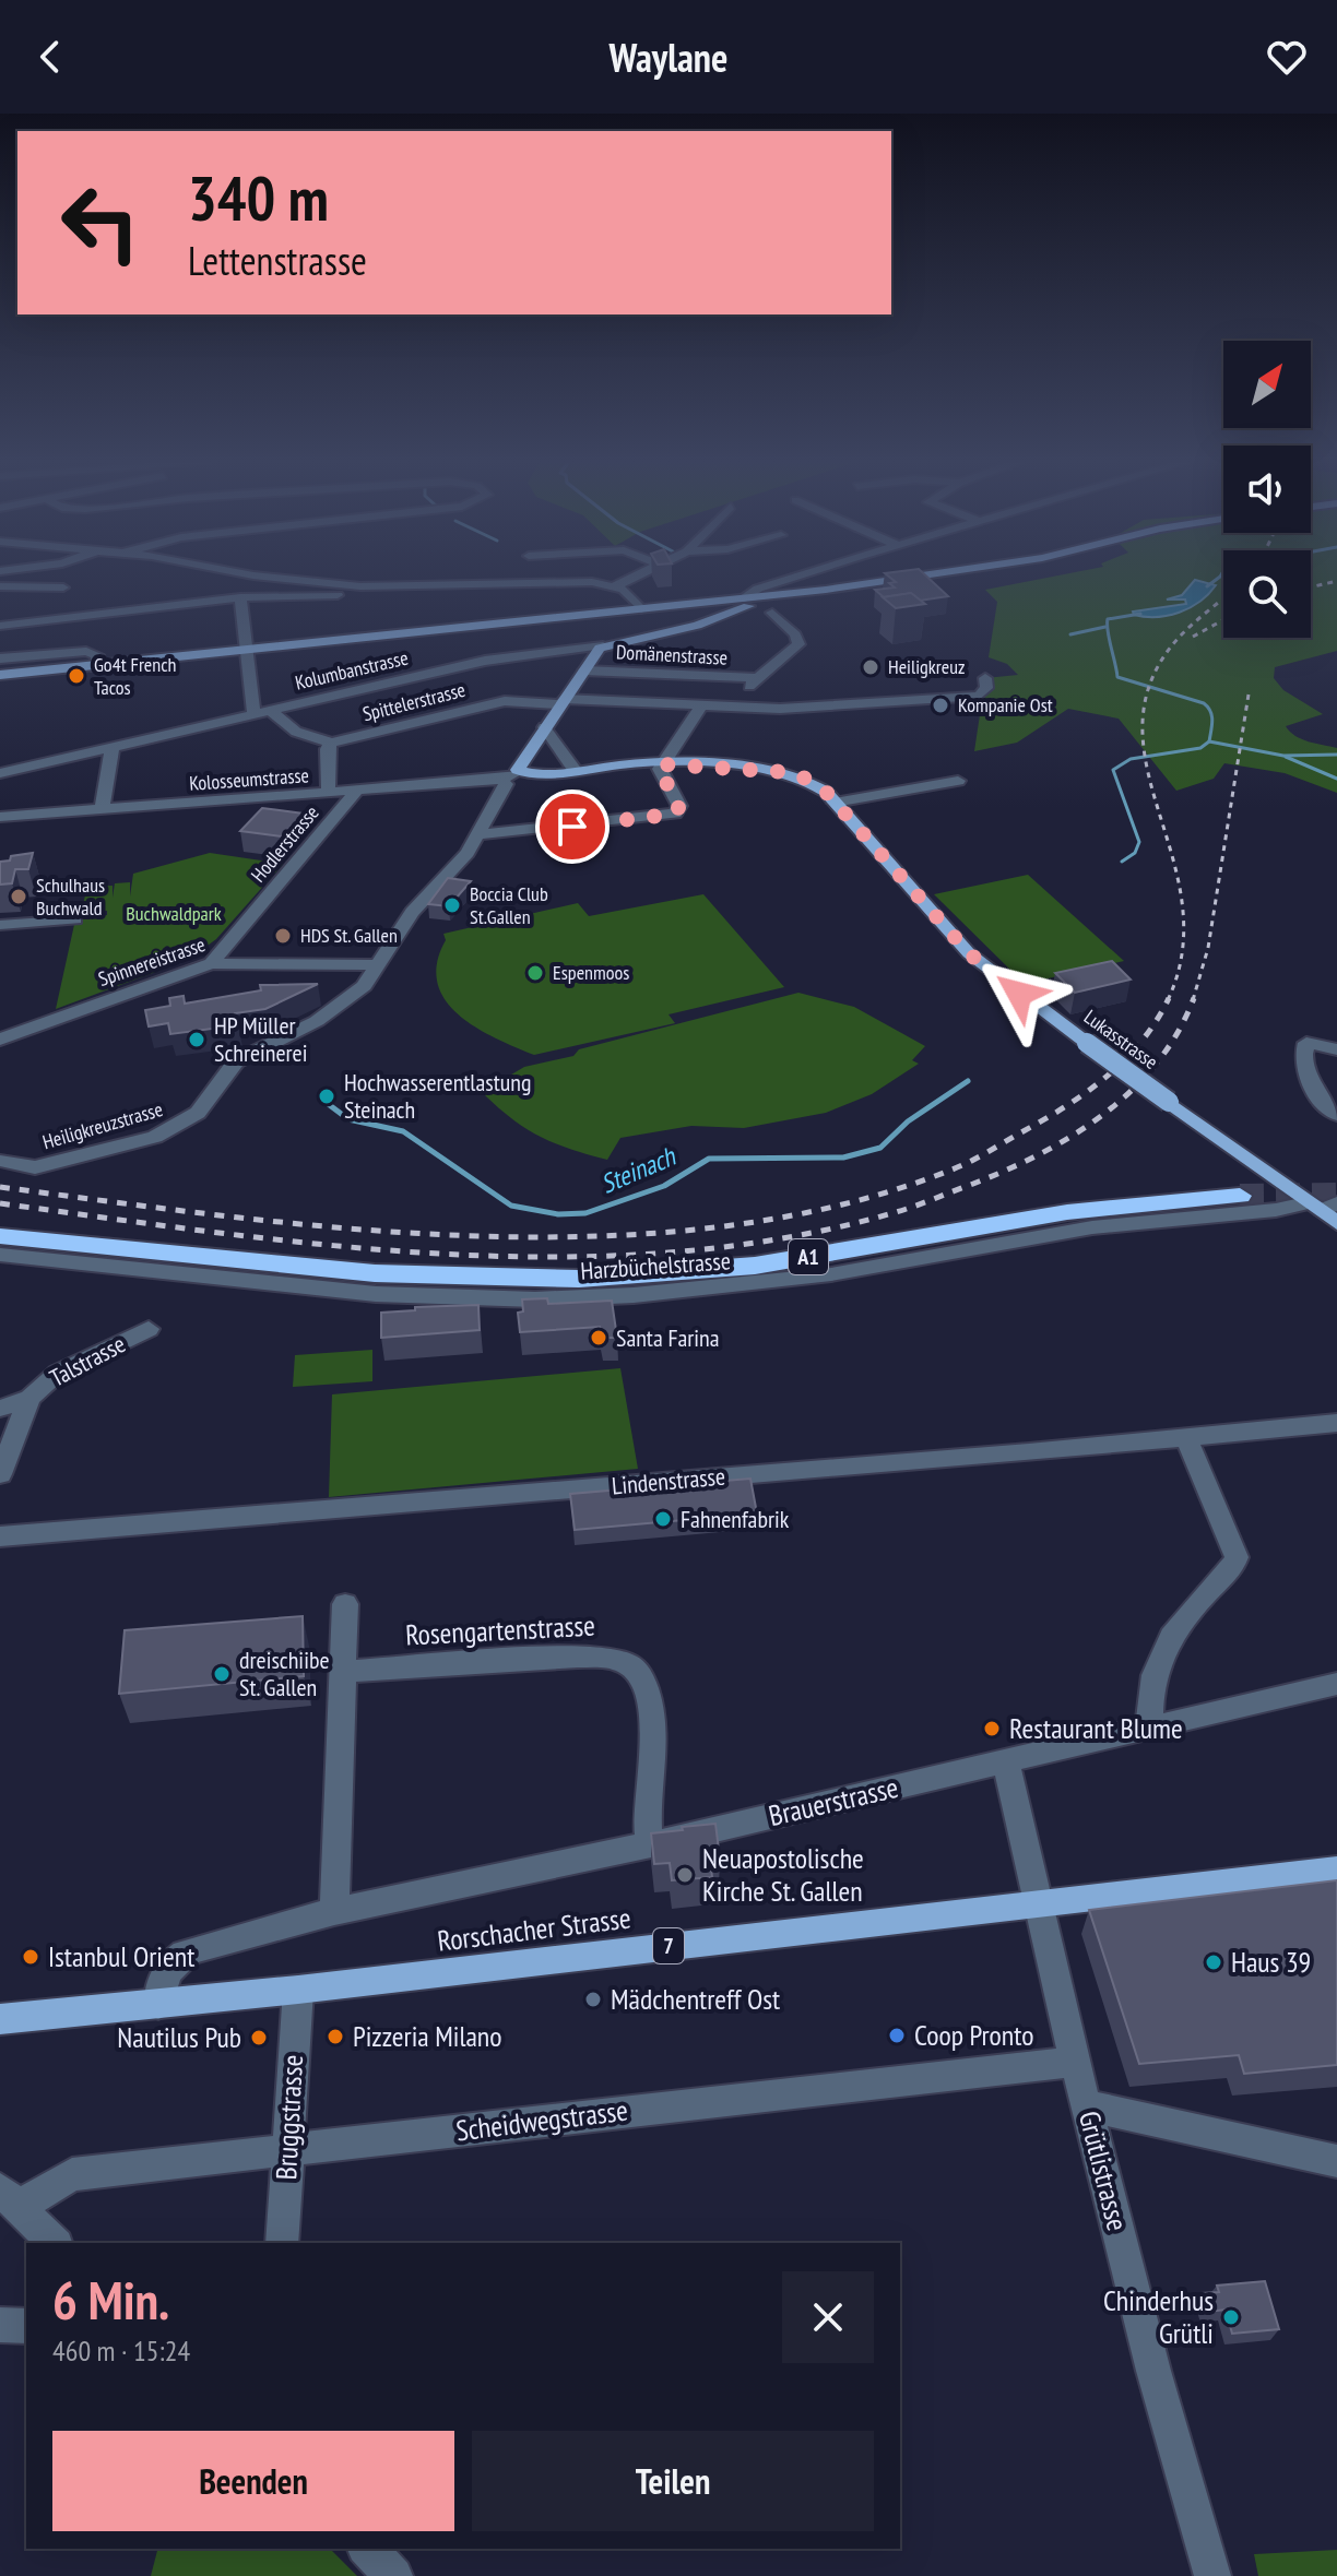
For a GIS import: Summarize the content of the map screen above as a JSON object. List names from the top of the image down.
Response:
{
  "streets": {
    "highway": ["A1"],
    "main road": [
      "Kolumbanstrasse",
      "Lukasstrasse",
      "Rorschacher Strasse",
      "7"
    ],
    "street": [
      "Domänenstrasse",
      "Spittelerstrasse",
      "Kolosseumstrasse",
      "Hodlerstrasse",
      "Spinnereistrasse",
      "Heiligkreuzstrasse",
      "Harzbüchelstrasse",
      "Talstrasse",
      "Lindenstrasse",
      "Rosengartenstrasse",
      "Brauerstrasse",
      "Bruggstrasse",
      "Scheidwegstrasse",
      "Grütlistrasse"
    ]
  },
  "crossings": [
    ["Kolosseumstrasse", "Hodlerstrasse"],
    ["Kolosseumstrasse", "Heiligkreuzstrasse"],
    ["Hodlerstrasse", "Spinnereistrasse"],
    ["Spinnereistrasse", "Heiligkreuzstrasse"],
    ["Lukasstrasse", "Harzbüchelstrasse"],
    ["Rosengartenstrasse", "Brauerstrasse"],
    ["Brauerstrasse", "Rorschacher Strasse"],
    ["Brauerstrasse", "Grütlistrasse"],
    ["Rorschacher Strasse", "Bruggstrasse"],
    ["Rorschacher Strasse", "Grütlistrasse"],
    ["Bruggstrasse", "Scheidwegstrasse"],
    ["Scheidwegstrasse", "Grütlistrasse"]
  ],
  "water": ["Steinach"],
  "parks": ["Buchwaldpark"],
  "places": [
    "Heiligkreuz",
    "Go4t French Tacos",
    "Kompanie Ost",
    "Schulhaus Buchwald",
    "Boccia Club St.Gallen",
    "HDS St. Gallen",
    "Espenmoos",
    "HP Müller Schreinerei",
    "Hochwasserentlastung Steinach",
    "Santa Farina",
    "Fahnenfabrik",
    "dreischiibe St. Gallen",
    "Restaurant Blume",
    "Neuapostolische Kirche St. Gallen",
    "Istanbul Orient",
    "Haus 39",
    "Mädchentreff Ost",
    "Coop Pronto",
    "Pizzeria Milano",
    "Nautilus Pub",
    "Chinderhus Grütli"
  ],
  "north": "top right",
  "page": {
    "header": "Waylane",
    "turn": ["340 m", "Lettenstrasse"],
    "heading": ["6 Min.", "460 m · 15:24"],
    "buttons": ["Beenden", "Teilen"]
  }
}
